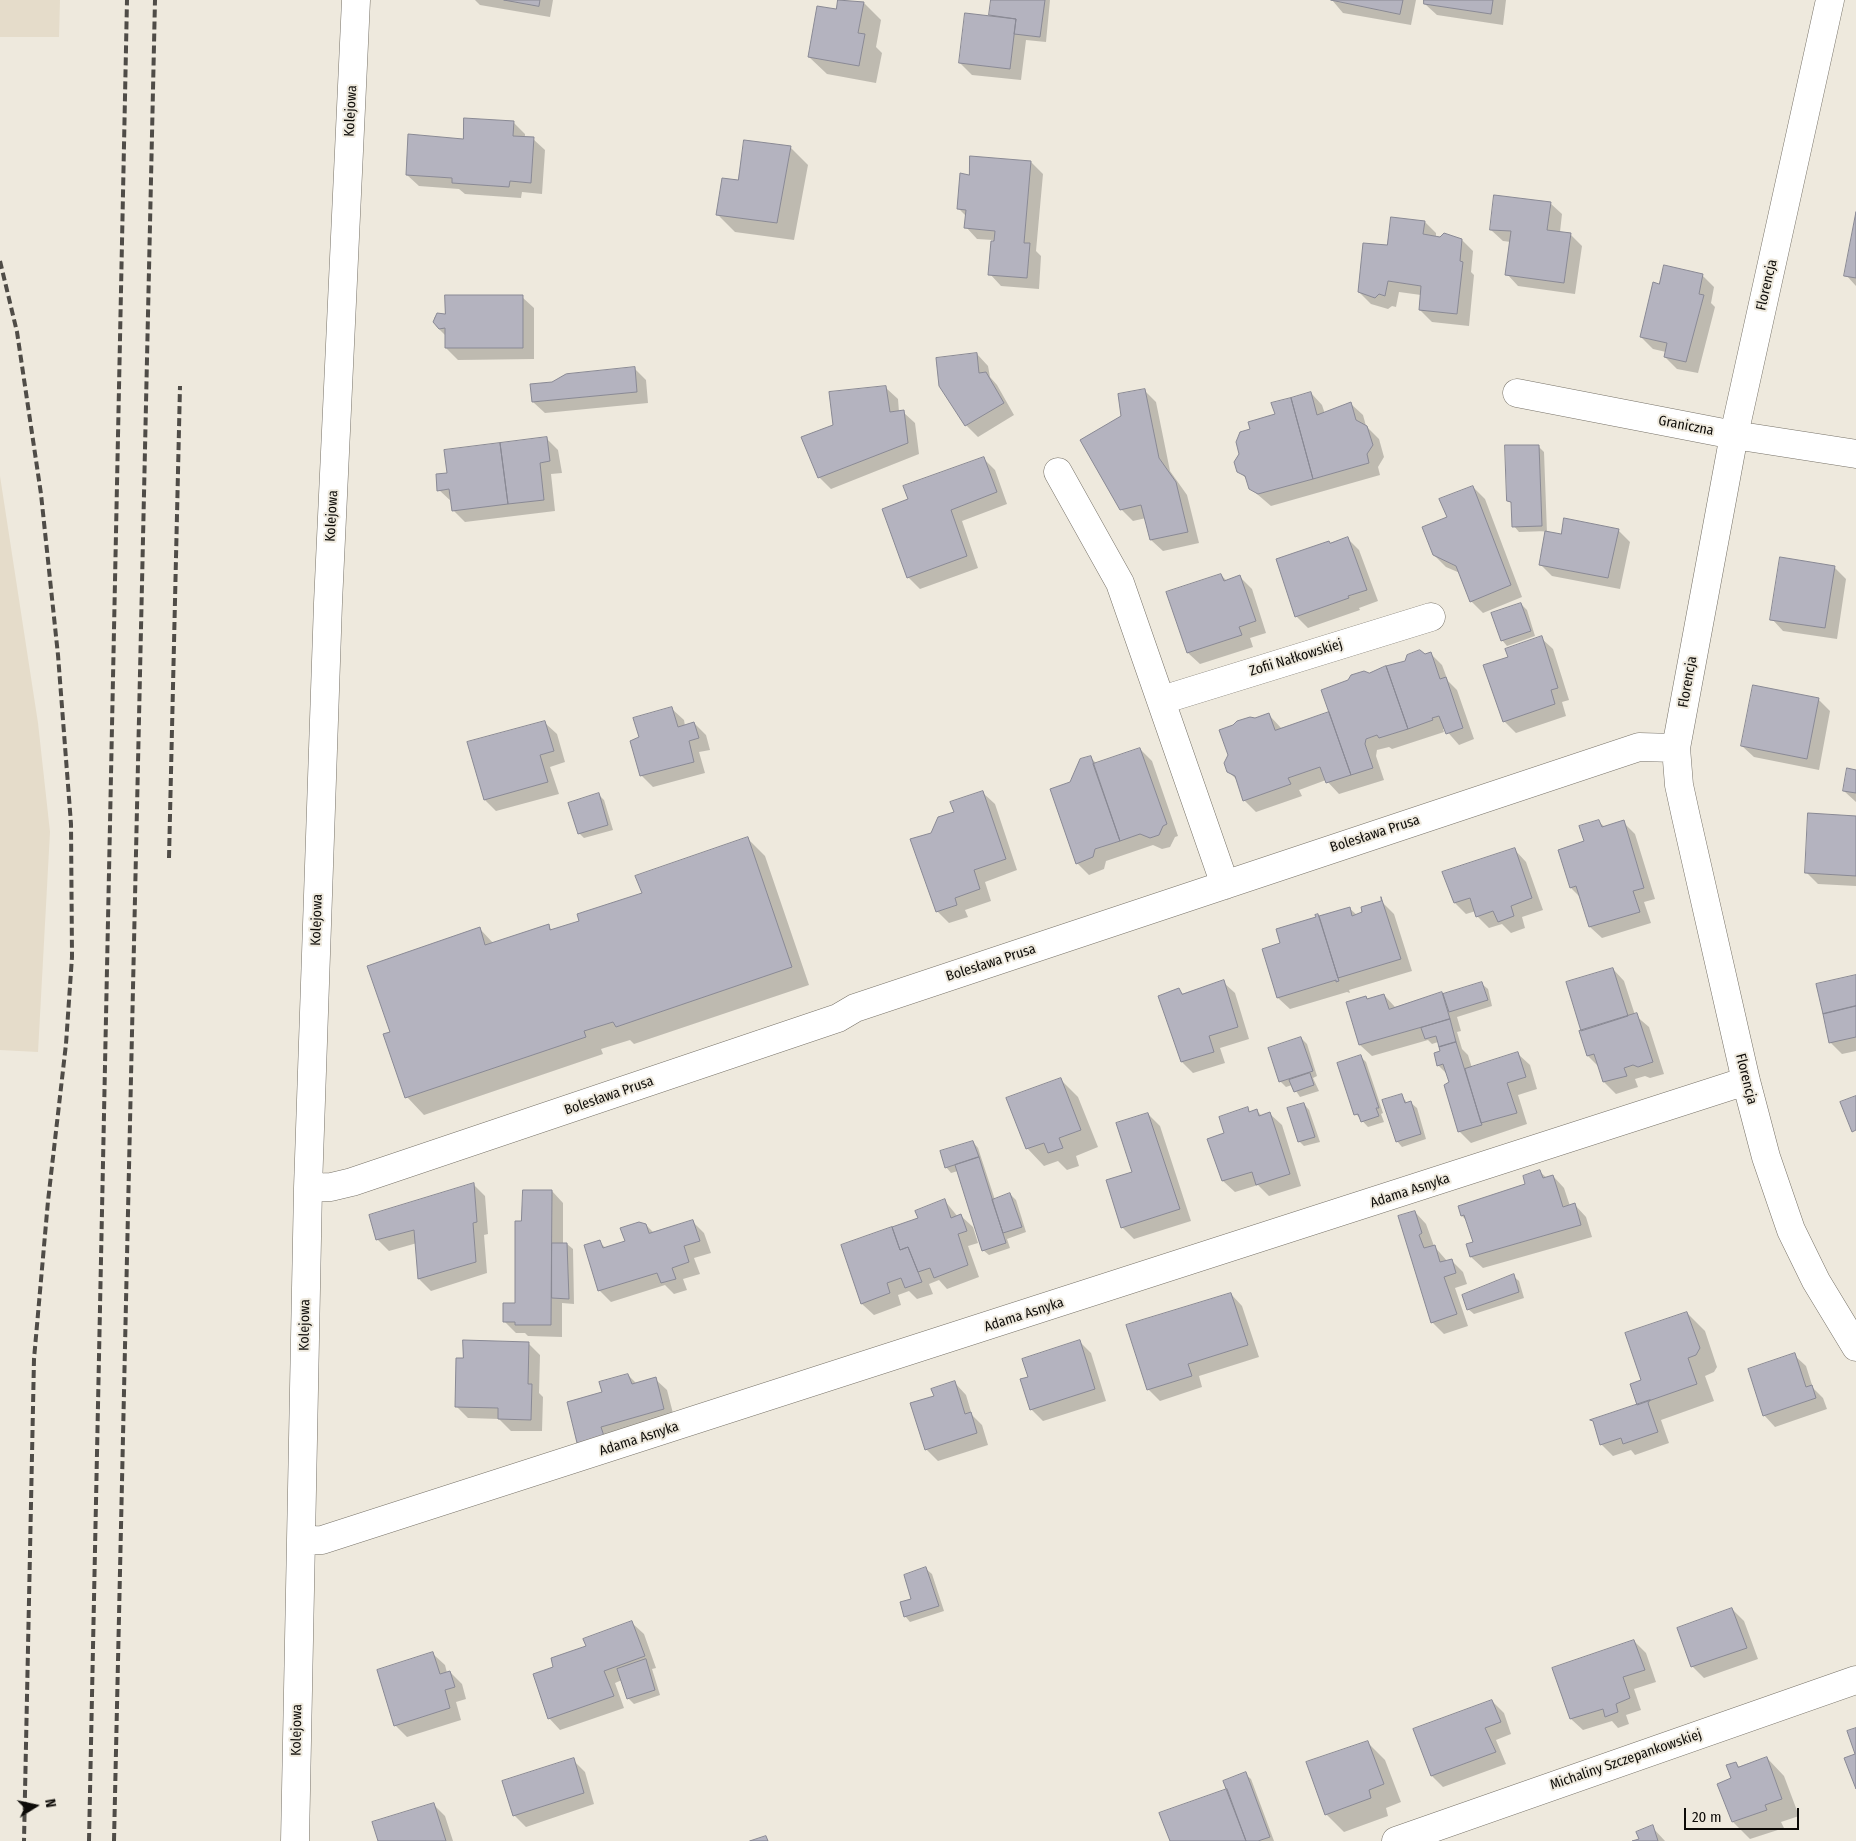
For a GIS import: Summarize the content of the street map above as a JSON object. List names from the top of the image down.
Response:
{
  "streets": {
    "street": [
      "Kolejowa",
      "Florencja",
      "Graniczna",
      "Zofii Nałkowskiej",
      "Bolesława Prusa",
      "Adama Asnyka",
      "Michaliny Szczepankowskiej"
    ]
  },
  "crossings": [
    ["Kolejowa", "Bolesława Prusa"],
    ["Kolejowa", "Adama Asnyka"],
    ["Florencja", "Graniczna"],
    ["Florencja", "Bolesława Prusa"],
    ["Florencja", "Adama Asnyka"]
  ],
  "scale_bar": "20 m",
  "north": "right"
}
